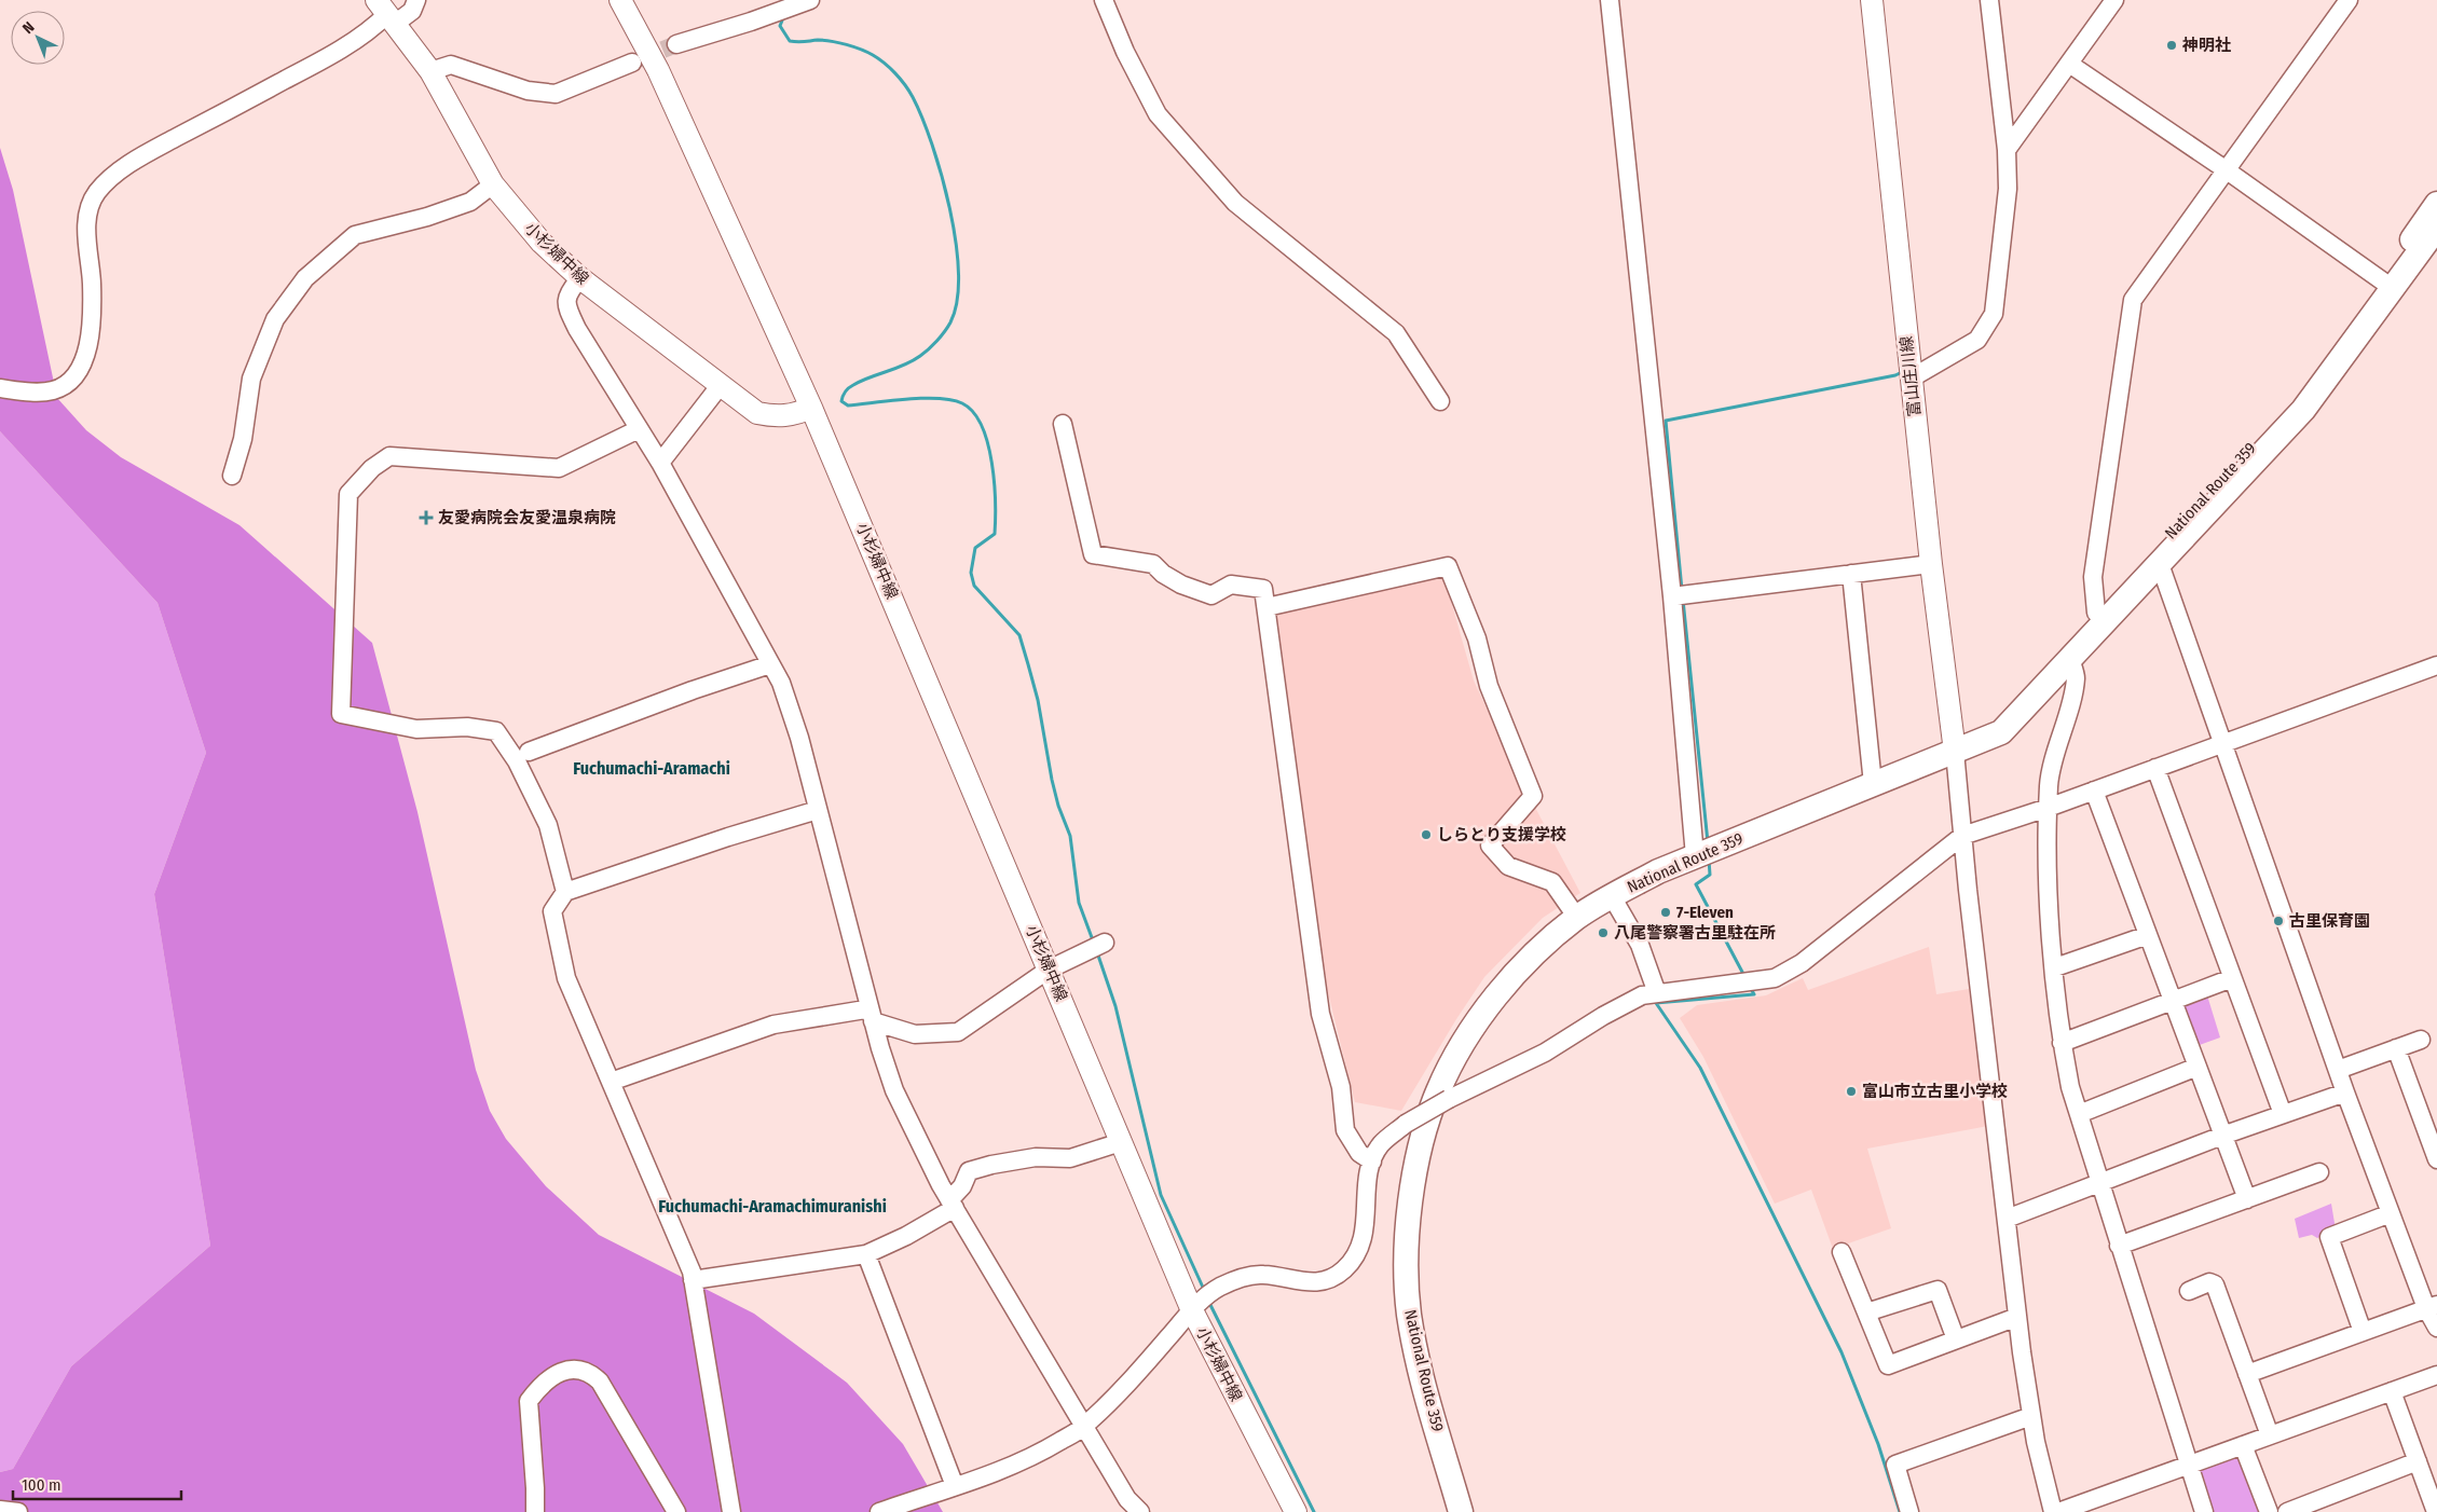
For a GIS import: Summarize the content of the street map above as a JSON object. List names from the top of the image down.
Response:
{
  "streets": {
    "highway": ["National Route 359"],
    "main road": ["小杉婦中線", "富山庄川線"]
  },
  "crossings": [
    ["富山庄川線", "National Route 359"]
  ],
  "districts": ["Fuchumachi-Aramachi", "Fuchumachi-Aramachimuranishi"],
  "places": {
    "other": [
      "神明社",
      "しらとり支援学校",
      "7-Eleven",
      "古里保育園",
      "八尾警察署古里駐在所",
      "富山市立古里小学校"
    ],
    "health": ["友愛病院会友愛温泉病院"]
  },
  "scale_bar": "100 m",
  "north": "top left"
}
